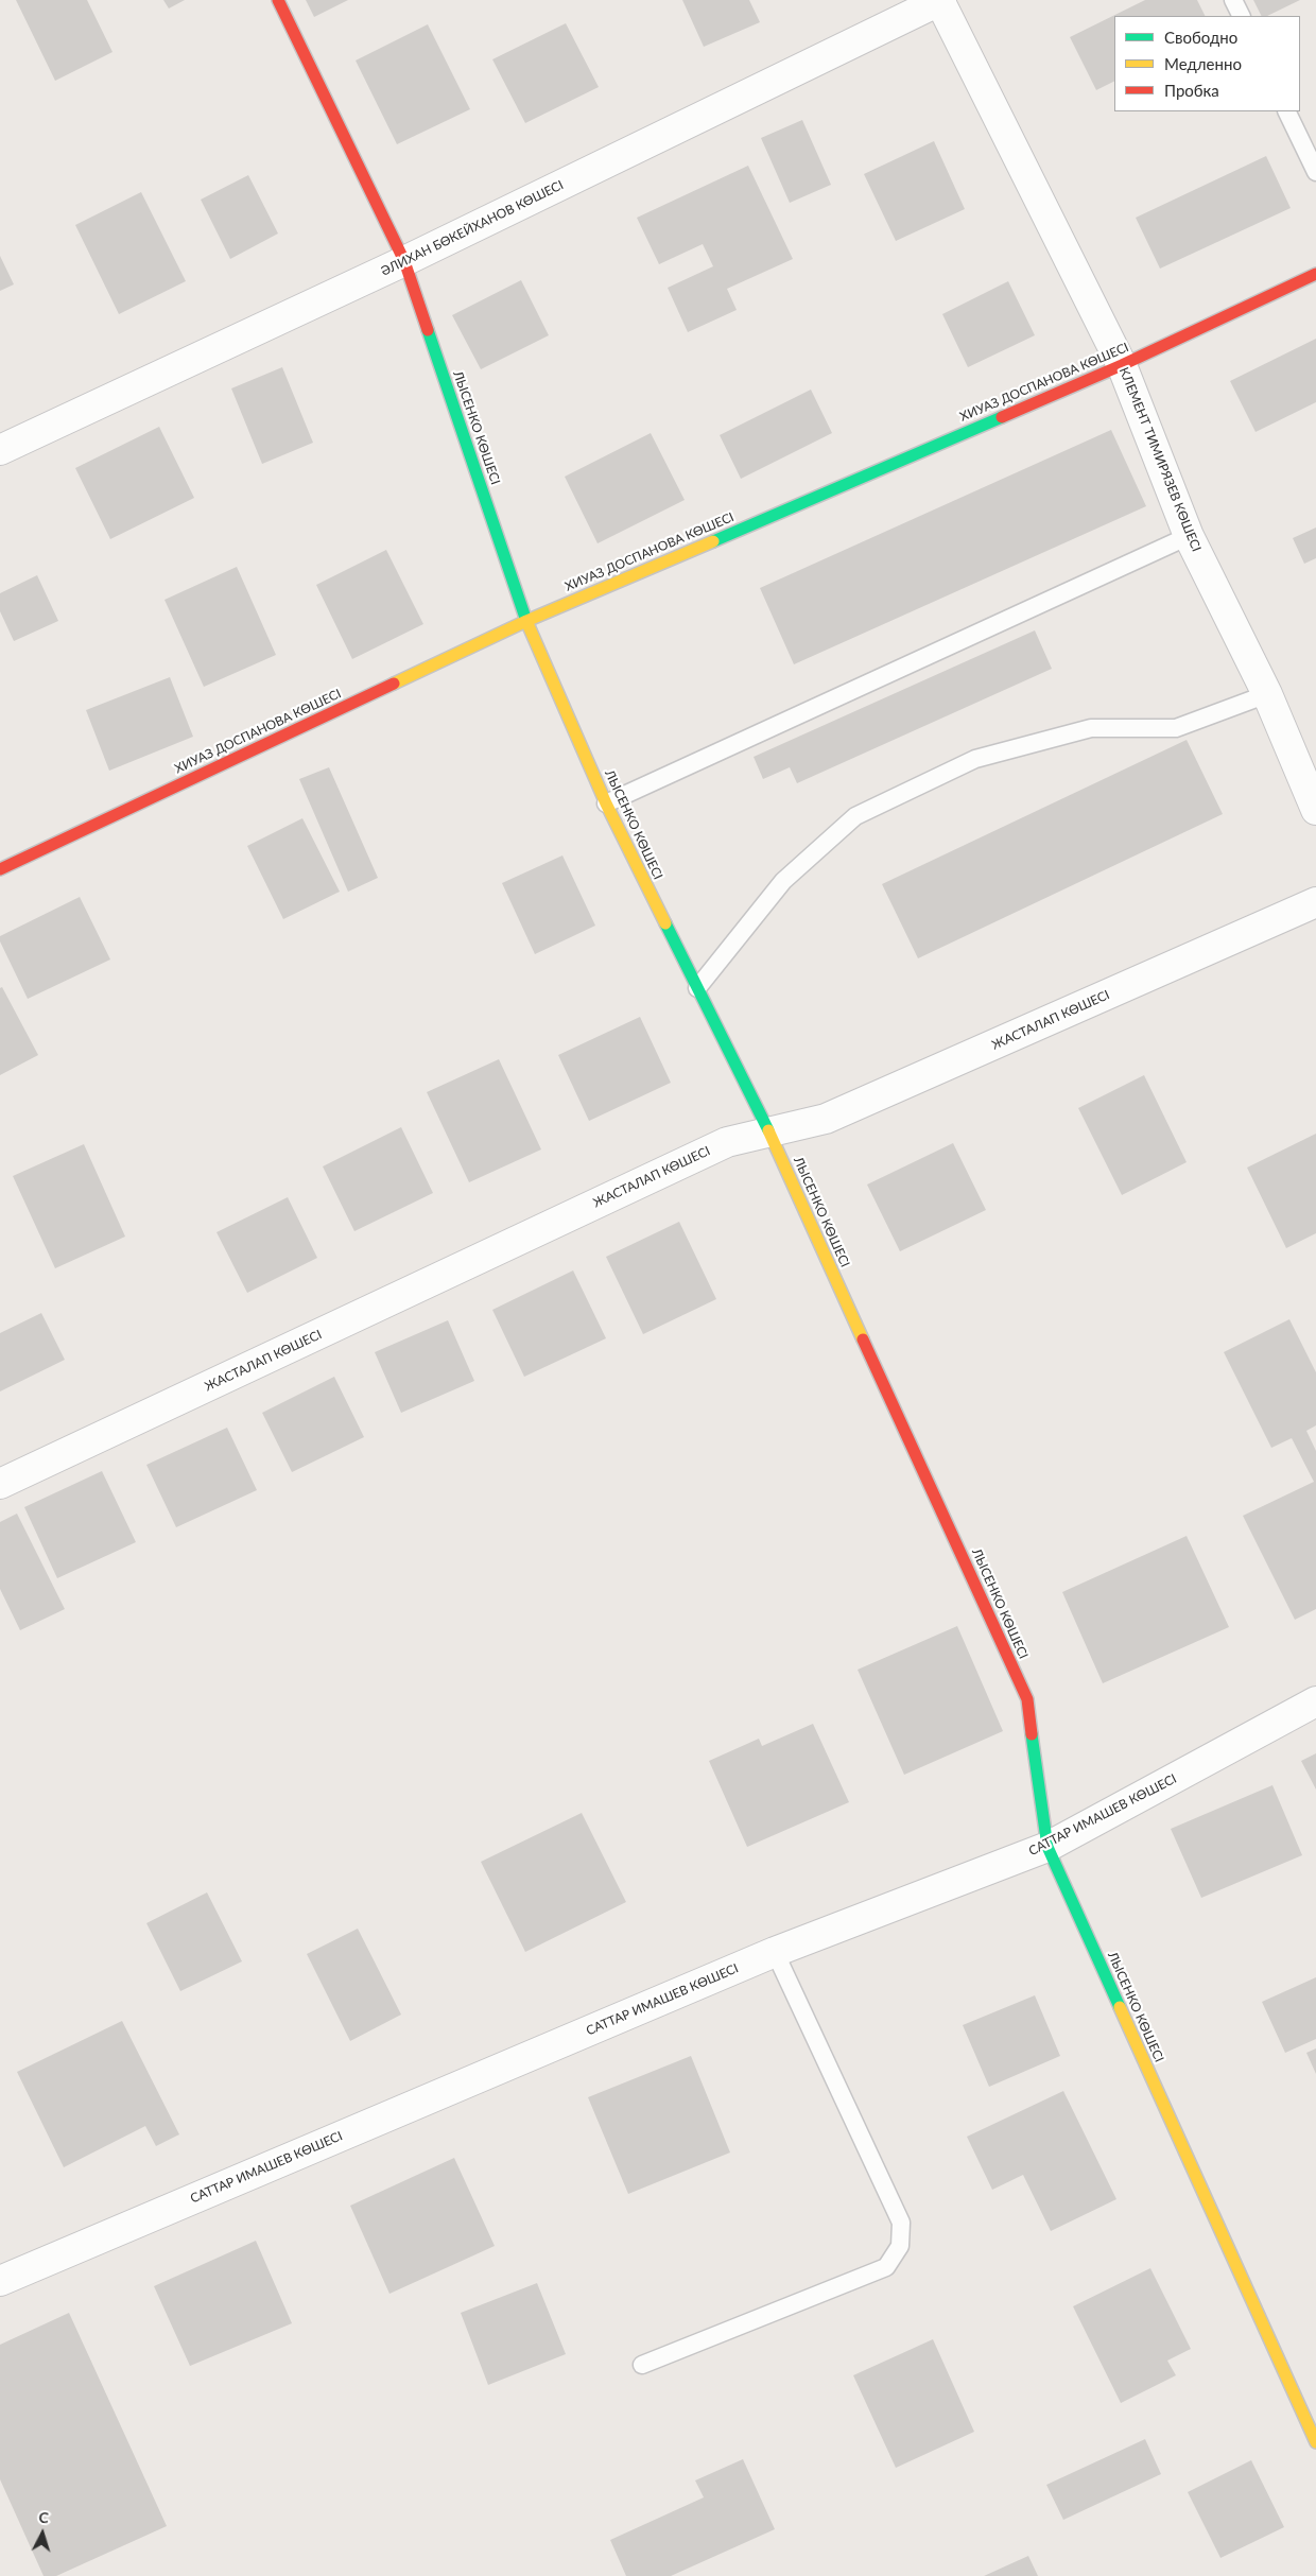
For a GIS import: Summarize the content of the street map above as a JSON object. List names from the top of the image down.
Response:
{
  "streets": {
    "street": [
      "ӘЛИХАН БӨКЕЙХАНОВ КӨШЕСI",
      "ХИУАЗ ДОСПАНОВА КӨШЕСІ",
      "ЛЫСЕНКО КӨШЕСІ",
      "КЛЕМЕНТ ТИМИРЯЗЕВ КӨШЕСІ",
      "ЖАСТАЛАП КӨШЕСІ",
      "САТТАР ИМАШЕВ КӨШЕСІ"
    ]
  },
  "crossings": [
    ["ӘЛИХАН БӨКЕЙХАНОВ КӨШЕСI", "ЛЫСЕНКО КӨШЕСІ"],
    ["ӘЛИХАН БӨКЕЙХАНОВ КӨШЕСI", "КЛЕМЕНТ ТИМИРЯЗЕВ КӨШЕСІ"],
    ["ХИУАЗ ДОСПАНОВА КӨШЕСІ", "ЛЫСЕНКО КӨШЕСІ"],
    ["ХИУАЗ ДОСПАНОВА КӨШЕСІ", "КЛЕМЕНТ ТИМИРЯЗЕВ КӨШЕСІ"],
    ["ЛЫСЕНКО КӨШЕСІ", "ЖАСТАЛАП КӨШЕСІ"],
    ["ЛЫСЕНКО КӨШЕСІ", "САТТАР ИМАШЕВ КӨШЕСІ"]
  ],
  "legend": ["Свободно", "Медленно", "Пробка"],
  "north": "top"
}
